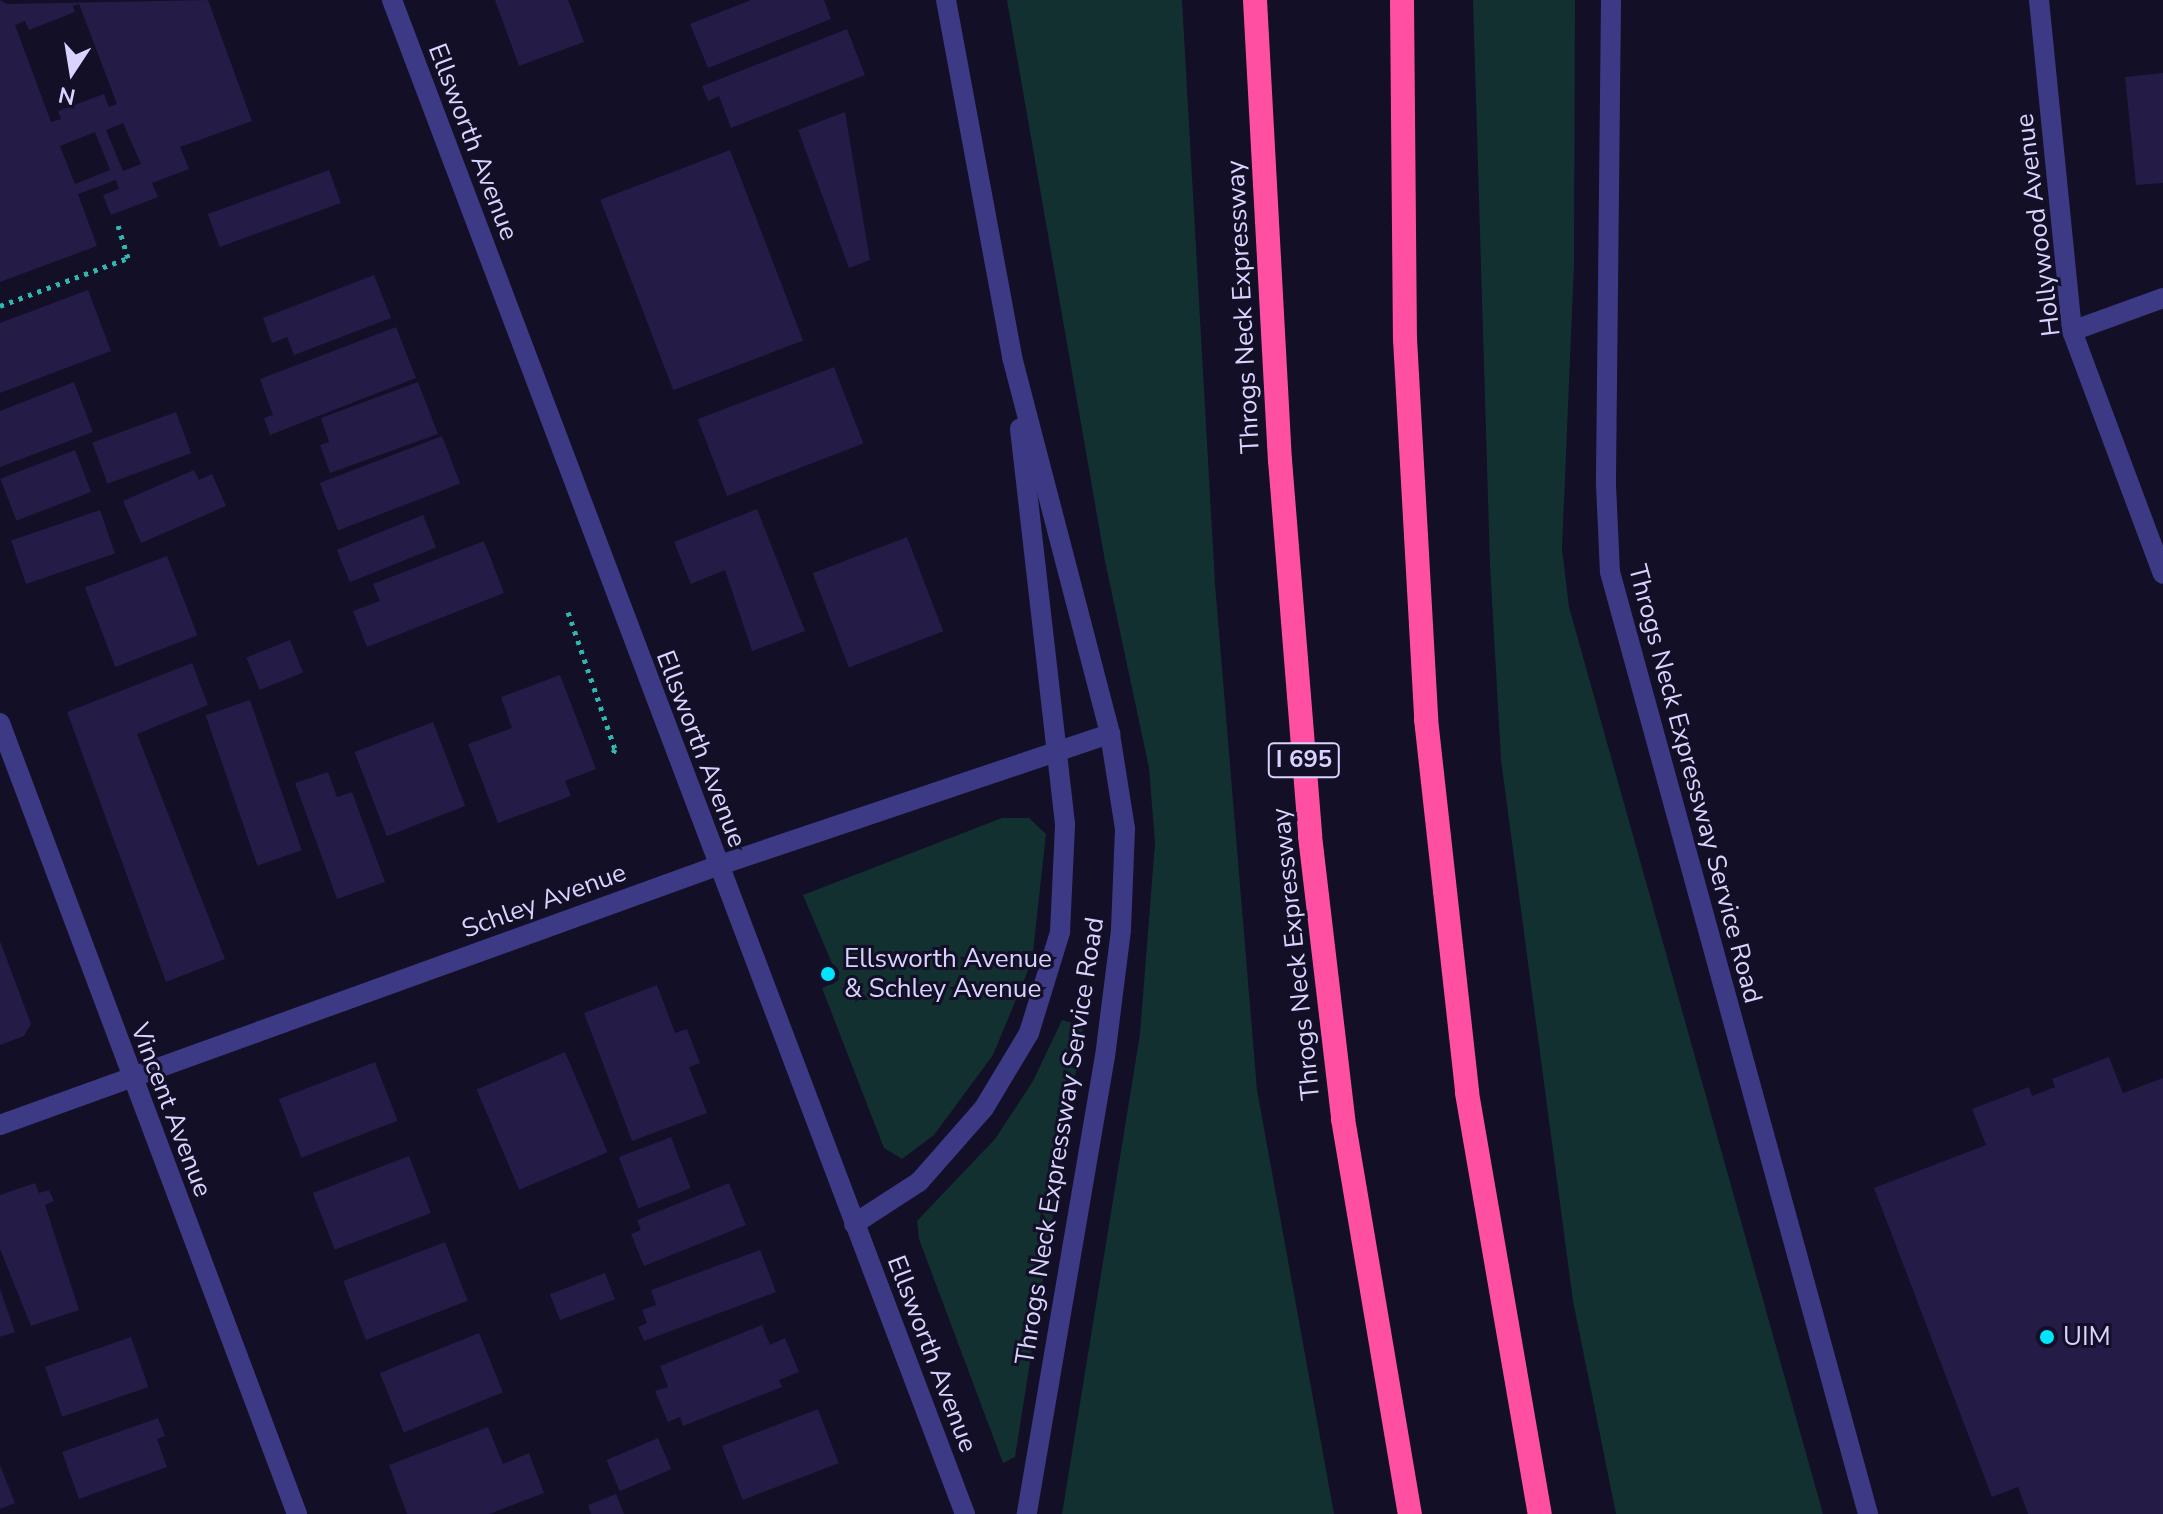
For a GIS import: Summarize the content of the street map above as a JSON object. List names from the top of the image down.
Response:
{
  "streets": {
    "highway": ["Throgs Neck Expressway", "I 695"],
    "street": [
      "Ellsworth Avenue",
      "Hollywood Avenue",
      "Throgs Neck Expressway Service Road",
      "Schley Avenue",
      "Vincent Avenue"
    ]
  },
  "crossings": [
    ["Ellsworth Avenue", "Throgs Neck Expressway Service Road"],
    ["Ellsworth Avenue", "Schley Avenue"],
    ["Throgs Neck Expressway Service Road", "Schley Avenue"],
    ["Schley Avenue", "Vincent Avenue"]
  ],
  "places": ["Ellsworth Avenue & Schley Avenue", "UIM"],
  "north": "bottom"
}
